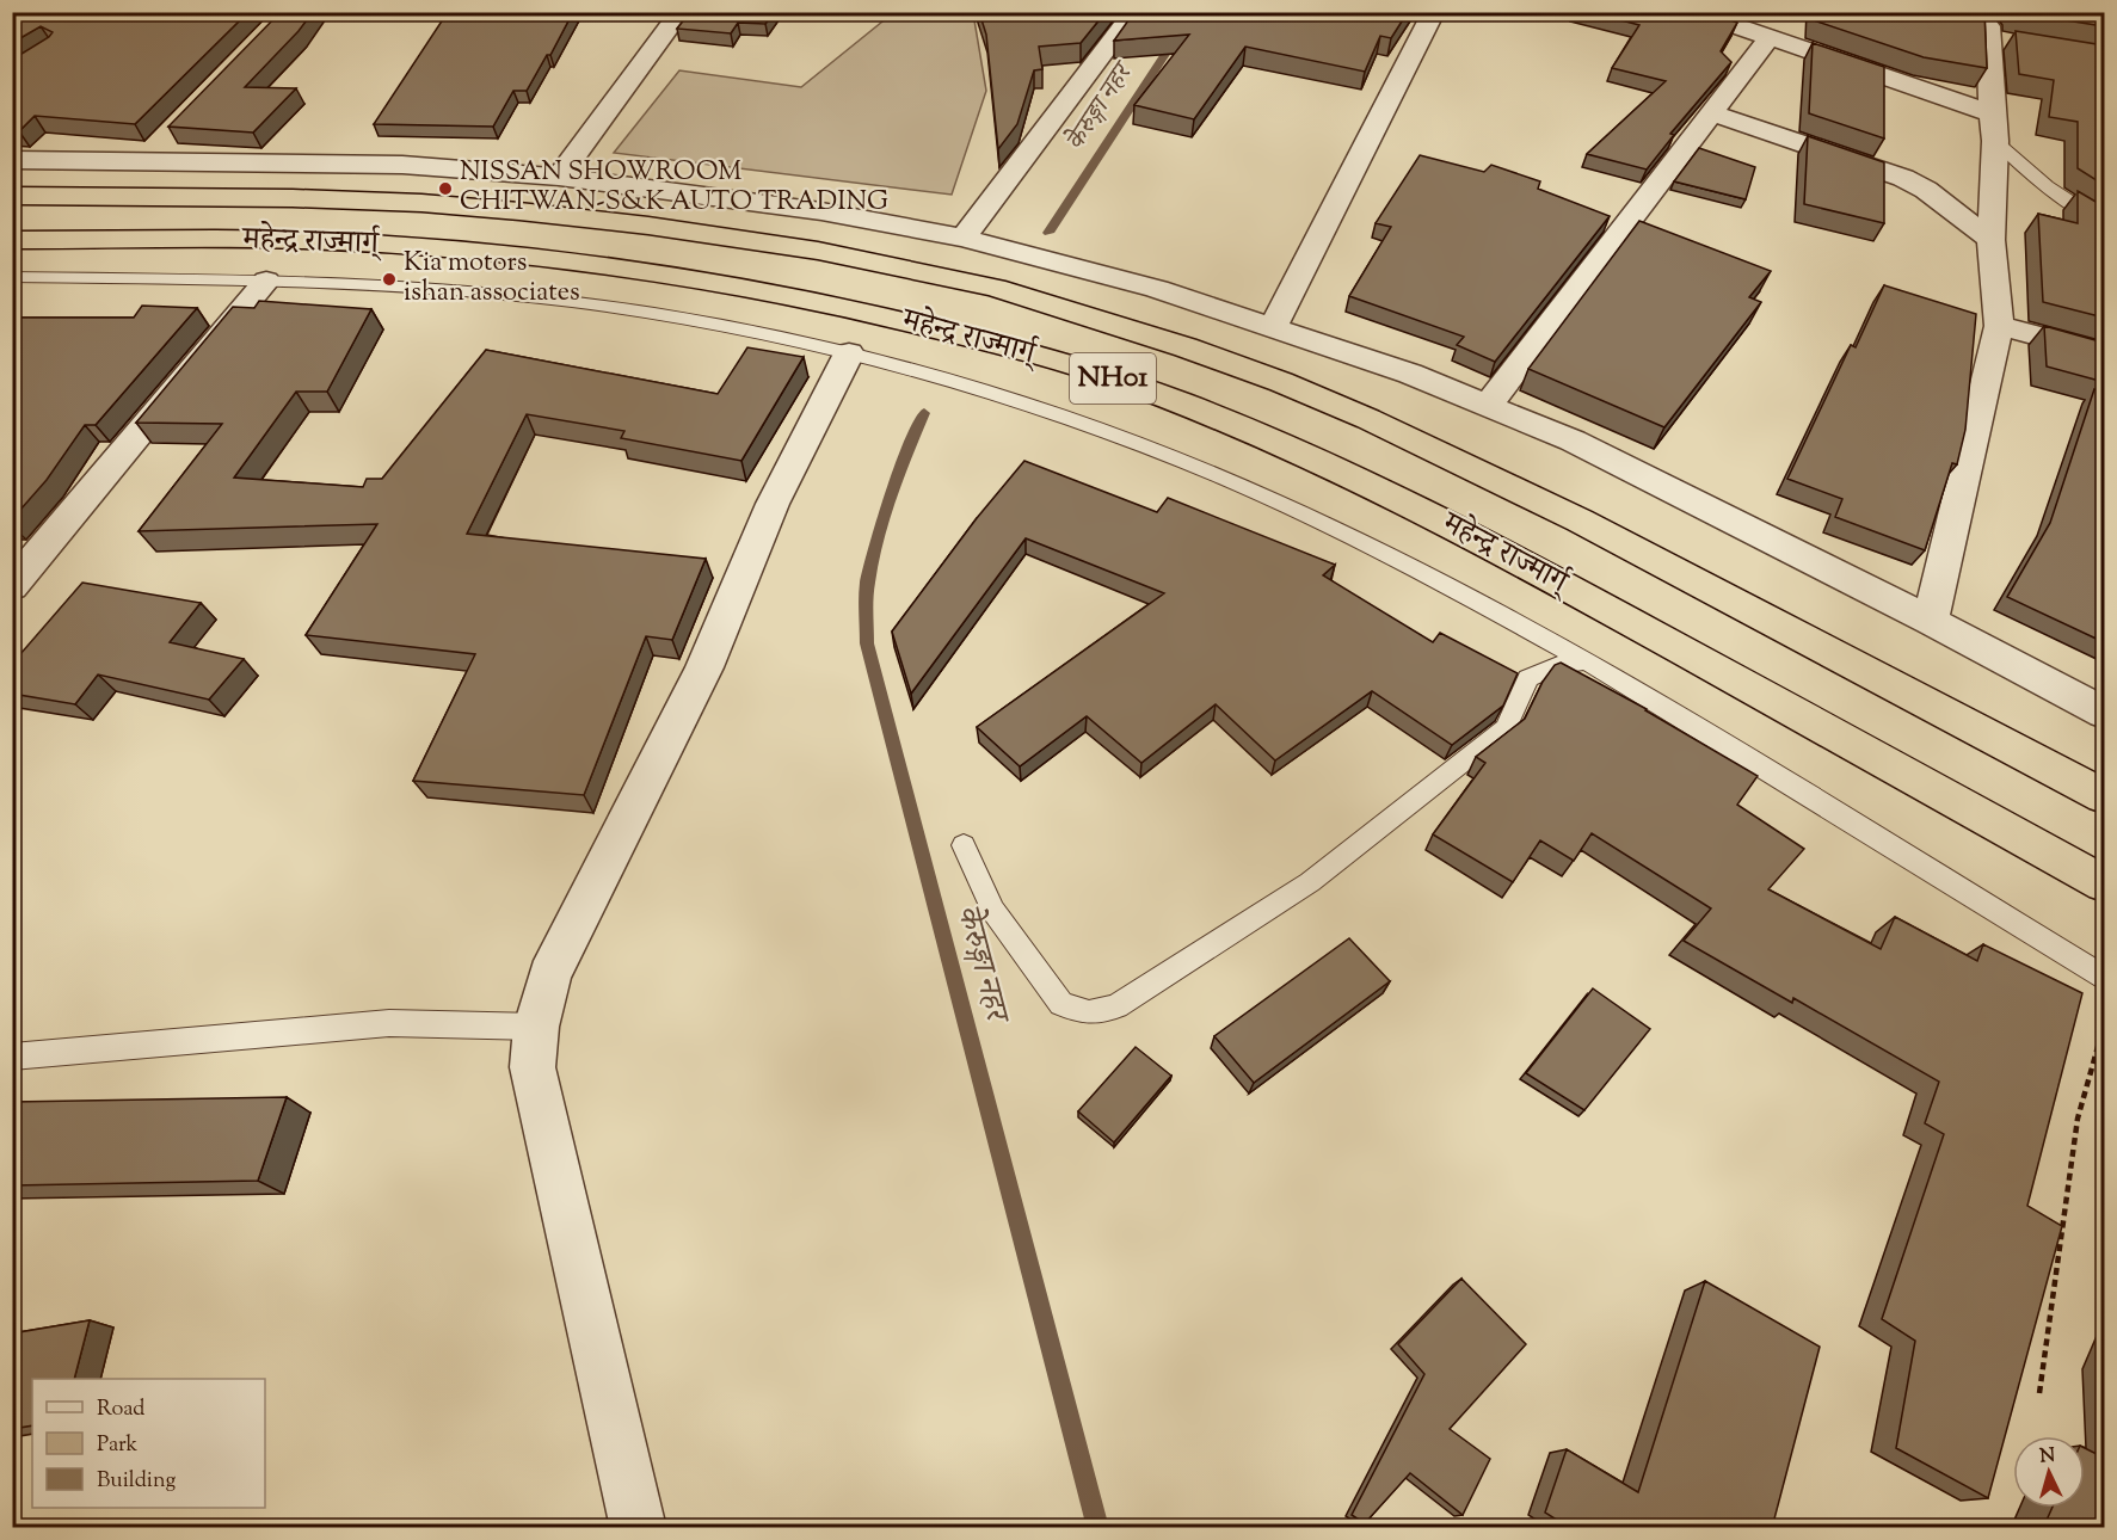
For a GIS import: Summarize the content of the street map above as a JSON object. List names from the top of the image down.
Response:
{
  "streets": {
    "highway": ["महेन्द्र राज्मार्ग्", "NH01"]
  },
  "water": ["केेरुङ्गा नहर"],
  "places": ["NISSAN SHOWROOM CHITWAN-S&K AUTO TRADING", "Kia motors ishan associates"],
  "legend": ["Road", "Park", "Building"],
  "north": "top"
}
